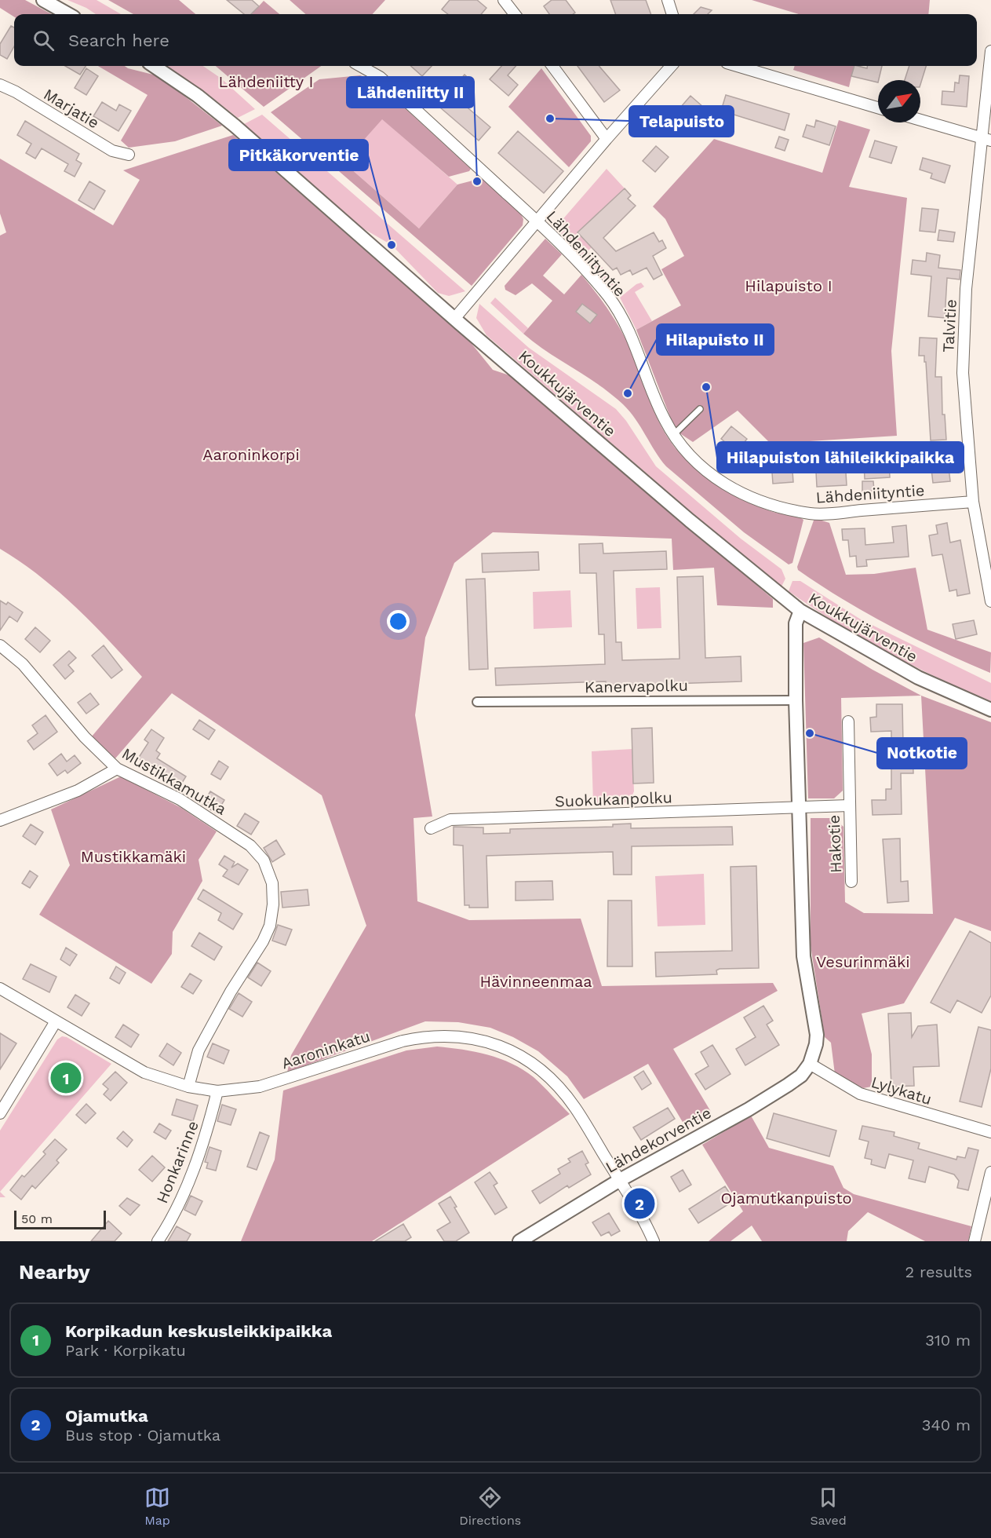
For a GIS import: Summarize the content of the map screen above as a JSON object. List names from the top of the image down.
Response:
{
  "streets": {
    "street": [
      "Marjatie",
      "Lähdeniityntie",
      "Talvitie",
      "Koukkujärventie",
      "Kanervapolku",
      "Mustikkamutka",
      "Suokukanpolku",
      "Hakotie",
      "Aaroninkatu",
      "Lylykatu",
      "Lähdekorventie",
      "Honkarinne"
    ]
  },
  "crossings": [
    ["Lähdeniityntie", "Talvitie"],
    ["Mustikkamutka", "Aaroninkatu"],
    ["Suokukanpolku", "Hakotie"],
    ["Aaroninkatu", "Lähdekorventie"],
    ["Aaroninkatu", "Honkarinne"],
    ["Lylykatu", "Lähdekorventie"]
  ],
  "parks": [
    "Lähdeniitty I",
    "Hilapuisto I",
    "Aaroninkorpi",
    "Mustikkamäki",
    "Vesurinmäki",
    "Hävinneenmaa",
    "Ojamutkanpuisto"
  ],
  "places": [
    "Telapuisto",
    "Lähdeniitty II",
    "Pitkäkorventie",
    "Hilapuiston lähileikkipaikka",
    "Hilapuisto II",
    "Notkotie"
  ],
  "scale_bar": "50 m",
  "north": "top right",
  "page": {
    "search": "Search here",
    "pins": ["1", "2"],
    "scale": "50 m",
    "heading": ["Nearby", "2 results"],
    "list": [
      {
        "mark": "1",
        "name": "Korpikadun keskusleikkipaikka",
        "note": "Park · Korpikatu",
        "value": "310 m"
      },
      {
        "mark": "2",
        "name": "Ojamutka",
        "note": "Bus stop · Ojamutka",
        "value": "340 m"
      }
    ],
    "nav": ["Map", "Directions", "Saved"]
  }
}
